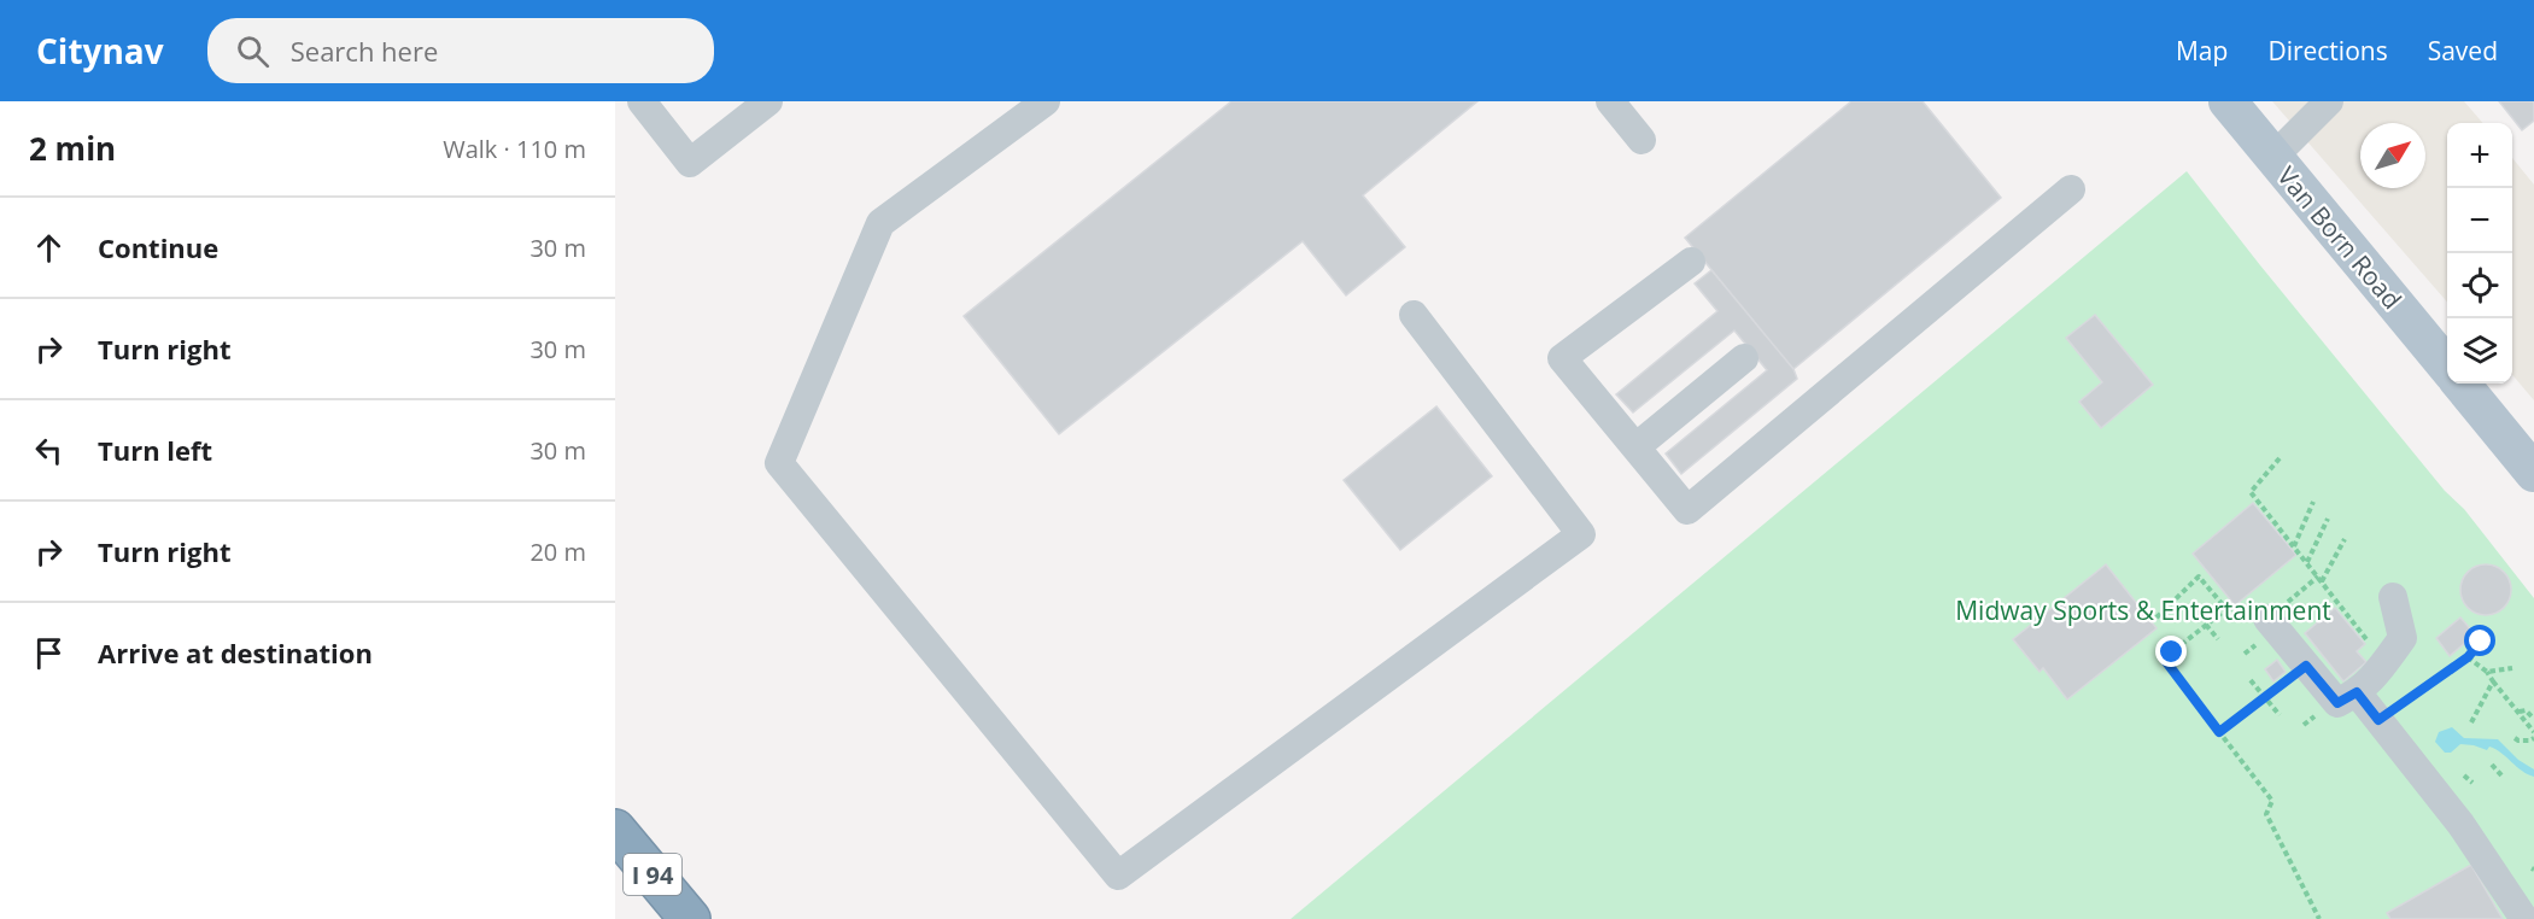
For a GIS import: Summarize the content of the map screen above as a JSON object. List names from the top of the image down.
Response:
{
  "streets": {
    "highway": ["I 94"],
    "main road": ["Van Born Road"]
  },
  "parks": ["Midway Sports & Entertainment"],
  "north": "top right",
  "page": {
    "header": "Citynav",
    "search": "Search here",
    "nav": ["Map", "Directions", "Saved"],
    "heading": ["2 min", "Walk · 110 m"],
    "map_buttons": ["+", "−"],
    "list": [
      ["Continue", "30 m"],
      ["Turn right", "30 m"],
      ["Turn left", "30 m"],
      ["Turn right", "20 m"],
      "Arrive at destination"
    ]
  }
}
